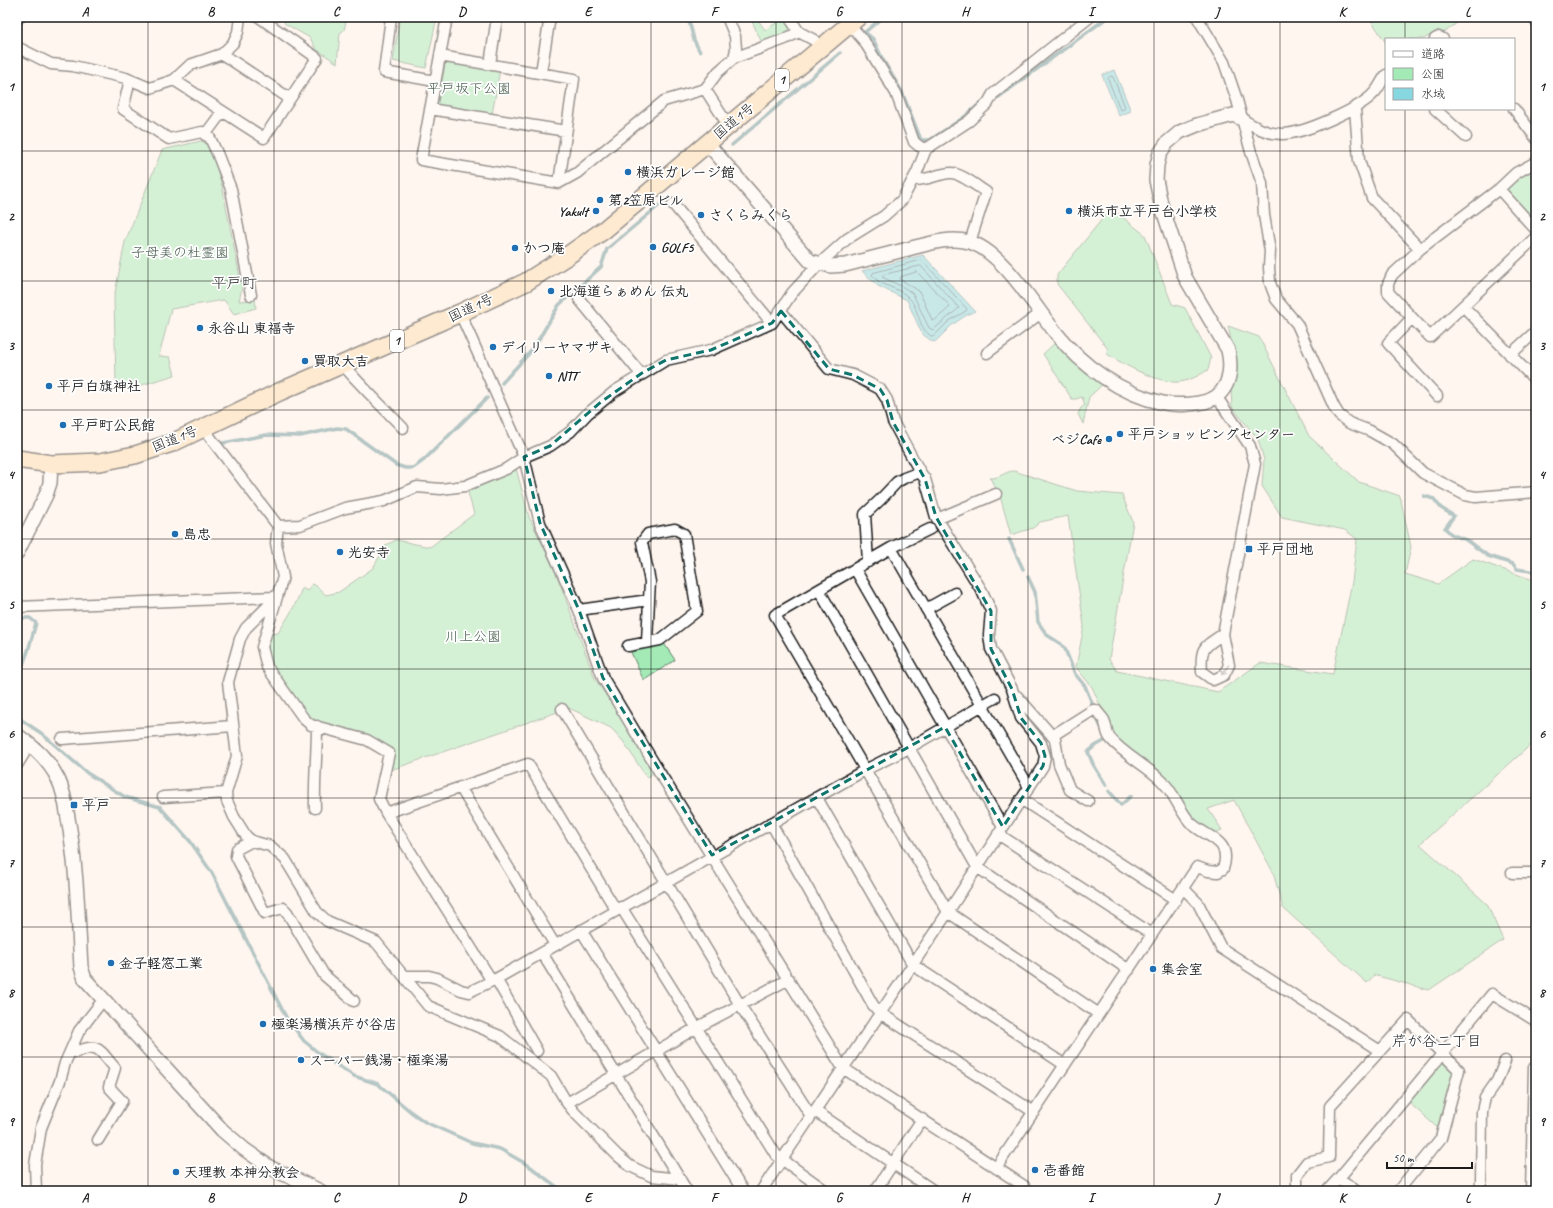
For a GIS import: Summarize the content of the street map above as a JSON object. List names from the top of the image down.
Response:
{
  "streets": {
    "highway": ["1", "国道1号"]
  },
  "districts": ["平戸町", "芹が谷二丁目"],
  "parks": ["平戸坂下公園", "子母美の杜霊園", "川上公園"],
  "places": {
    "other": [
      "横浜ガレージ館",
      "第2笠原ビル",
      "Yakult",
      "横浜市立平戸台小学校",
      "さくらみくら",
      "GOLF5",
      "かつ庵",
      "北海道らぁめん 伝丸",
      "永谷山 東福寺",
      "デイリーヤマザキ",
      "買取大吉",
      "NTT",
      "平戸白旗神社",
      "平戸町公民館",
      "平戸ショッピングセンター",
      "ベジCafe",
      "島忠",
      "光安寺",
      "金子軽窓工業",
      "集会室",
      "極楽湯横浜芹が谷店",
      "スーパー銭湯・極楽湯",
      "壱番館",
      "天理教 本神分教会"
    ],
    "transit": ["平戸団地", "平戸"]
  },
  "legend": ["道路", "公園", "水域"],
  "scale_bar": "50 m",
  "grid": {
    "columns": [
      "A",
      "B",
      "C",
      "D",
      "E",
      "F",
      "G",
      "H",
      "I",
      "J",
      "K",
      "L"
    ],
    "rows": [
      "1",
      "2",
      "3",
      "4",
      "5",
      "6",
      "7",
      "8",
      "9"
    ]
  }
}
